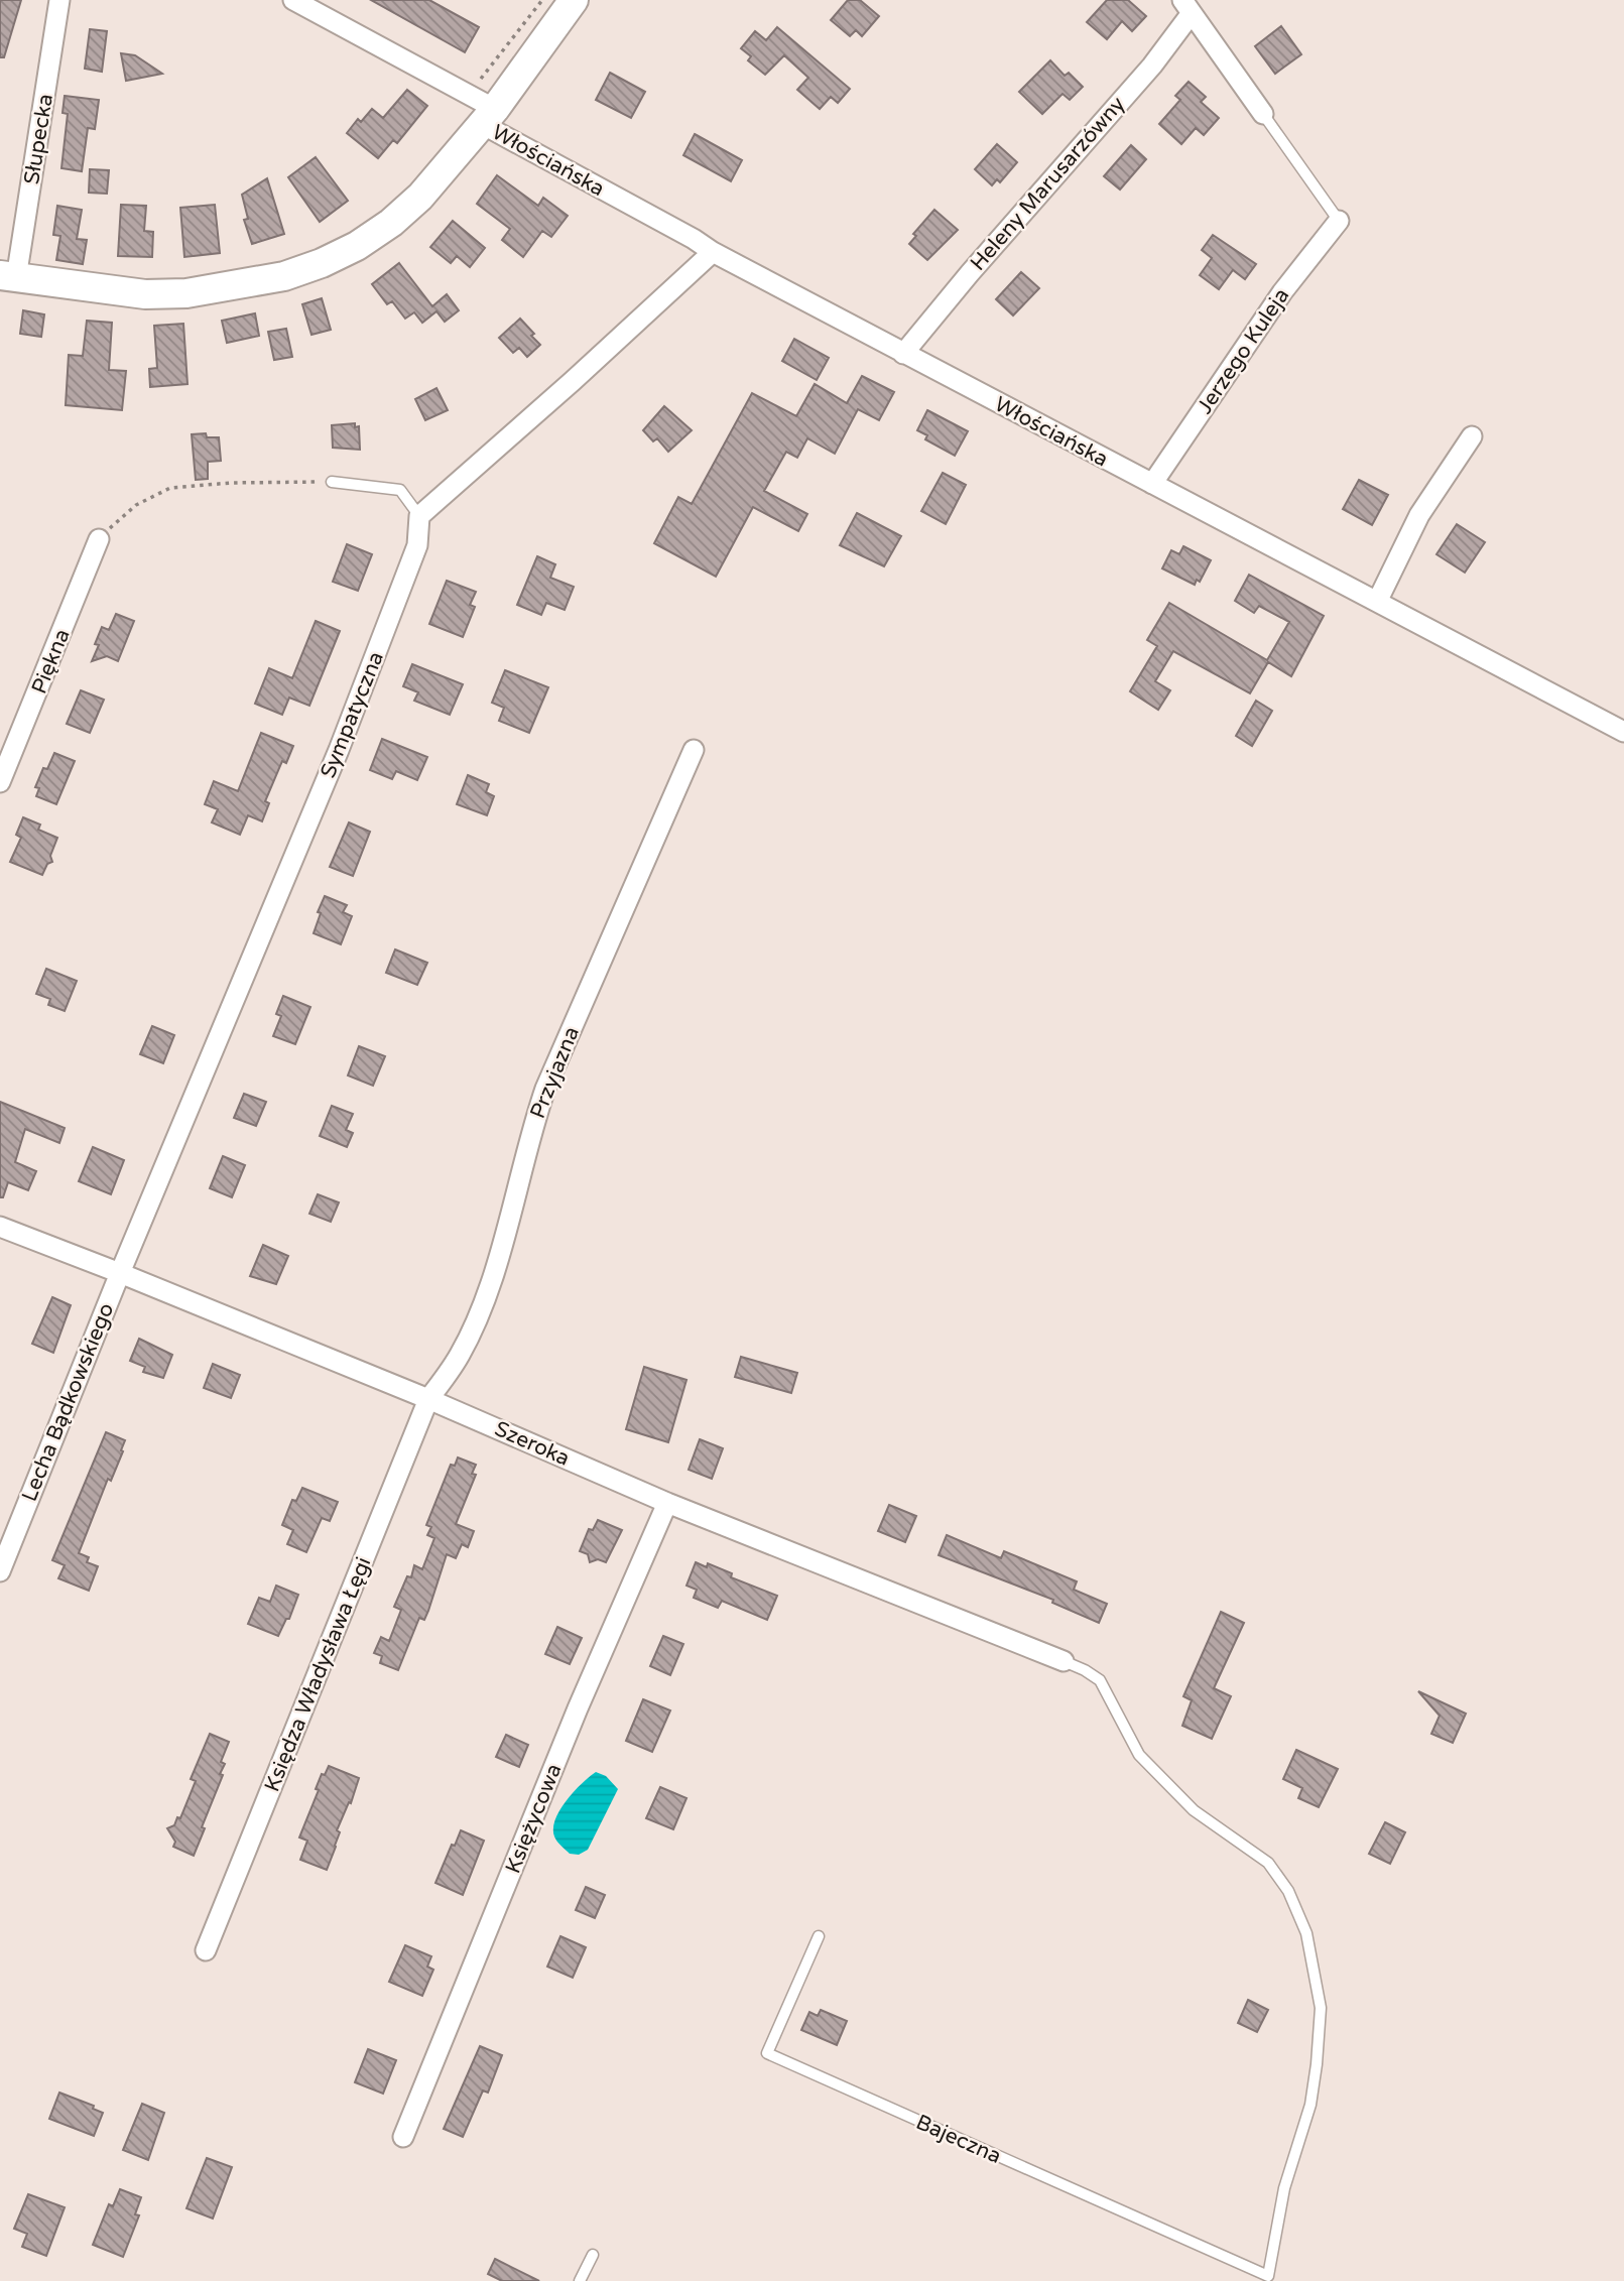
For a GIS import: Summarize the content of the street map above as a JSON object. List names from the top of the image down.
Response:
{
  "streets": {
    "street": [
      "Słupecka",
      "Włościańska",
      "Heleny Marusarzówny",
      "Jerzego Kuleja",
      "Piękna",
      "Sympatyczna",
      "Przyjazna",
      "Lecha Bądkowskiego",
      "Szeroka",
      "Księdza Władysława Łęgi",
      "Księżycowa"
    ],
    "lane": ["Bajeczna"]
  },
  "crossings": [
    ["Włościańska", "Heleny Marusarzówny"],
    ["Włościańska", "Jerzego Kuleja"],
    ["Heleny Marusarzówny", "Jerzego Kuleja"],
    ["Sympatyczna", "Lecha Bądkowskiego"],
    ["Sympatyczna", "Szeroka"],
    ["Przyjazna", "Szeroka"],
    ["Przyjazna", "Księdza Władysława Łęgi"],
    ["Lecha Bądkowskiego", "Szeroka"],
    ["Szeroka", "Księdza Władysława Łęgi"],
    ["Szeroka", "Księżycowa"],
    ["Szeroka", "Bajeczna"]
  ]
}
